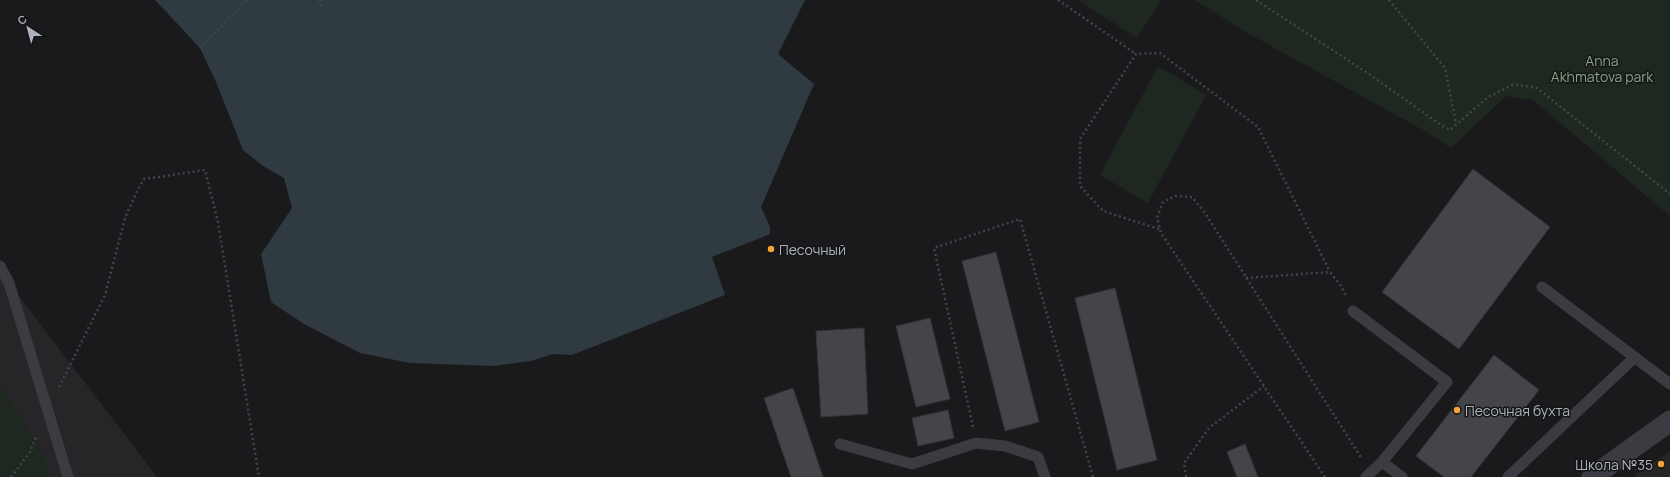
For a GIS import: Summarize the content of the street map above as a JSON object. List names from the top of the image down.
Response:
{
  "parks": ["Anna Akhmatova park"],
  "places": ["Песочный", "Песочная бухта", "Школа №35"],
  "north": "top left"
}
